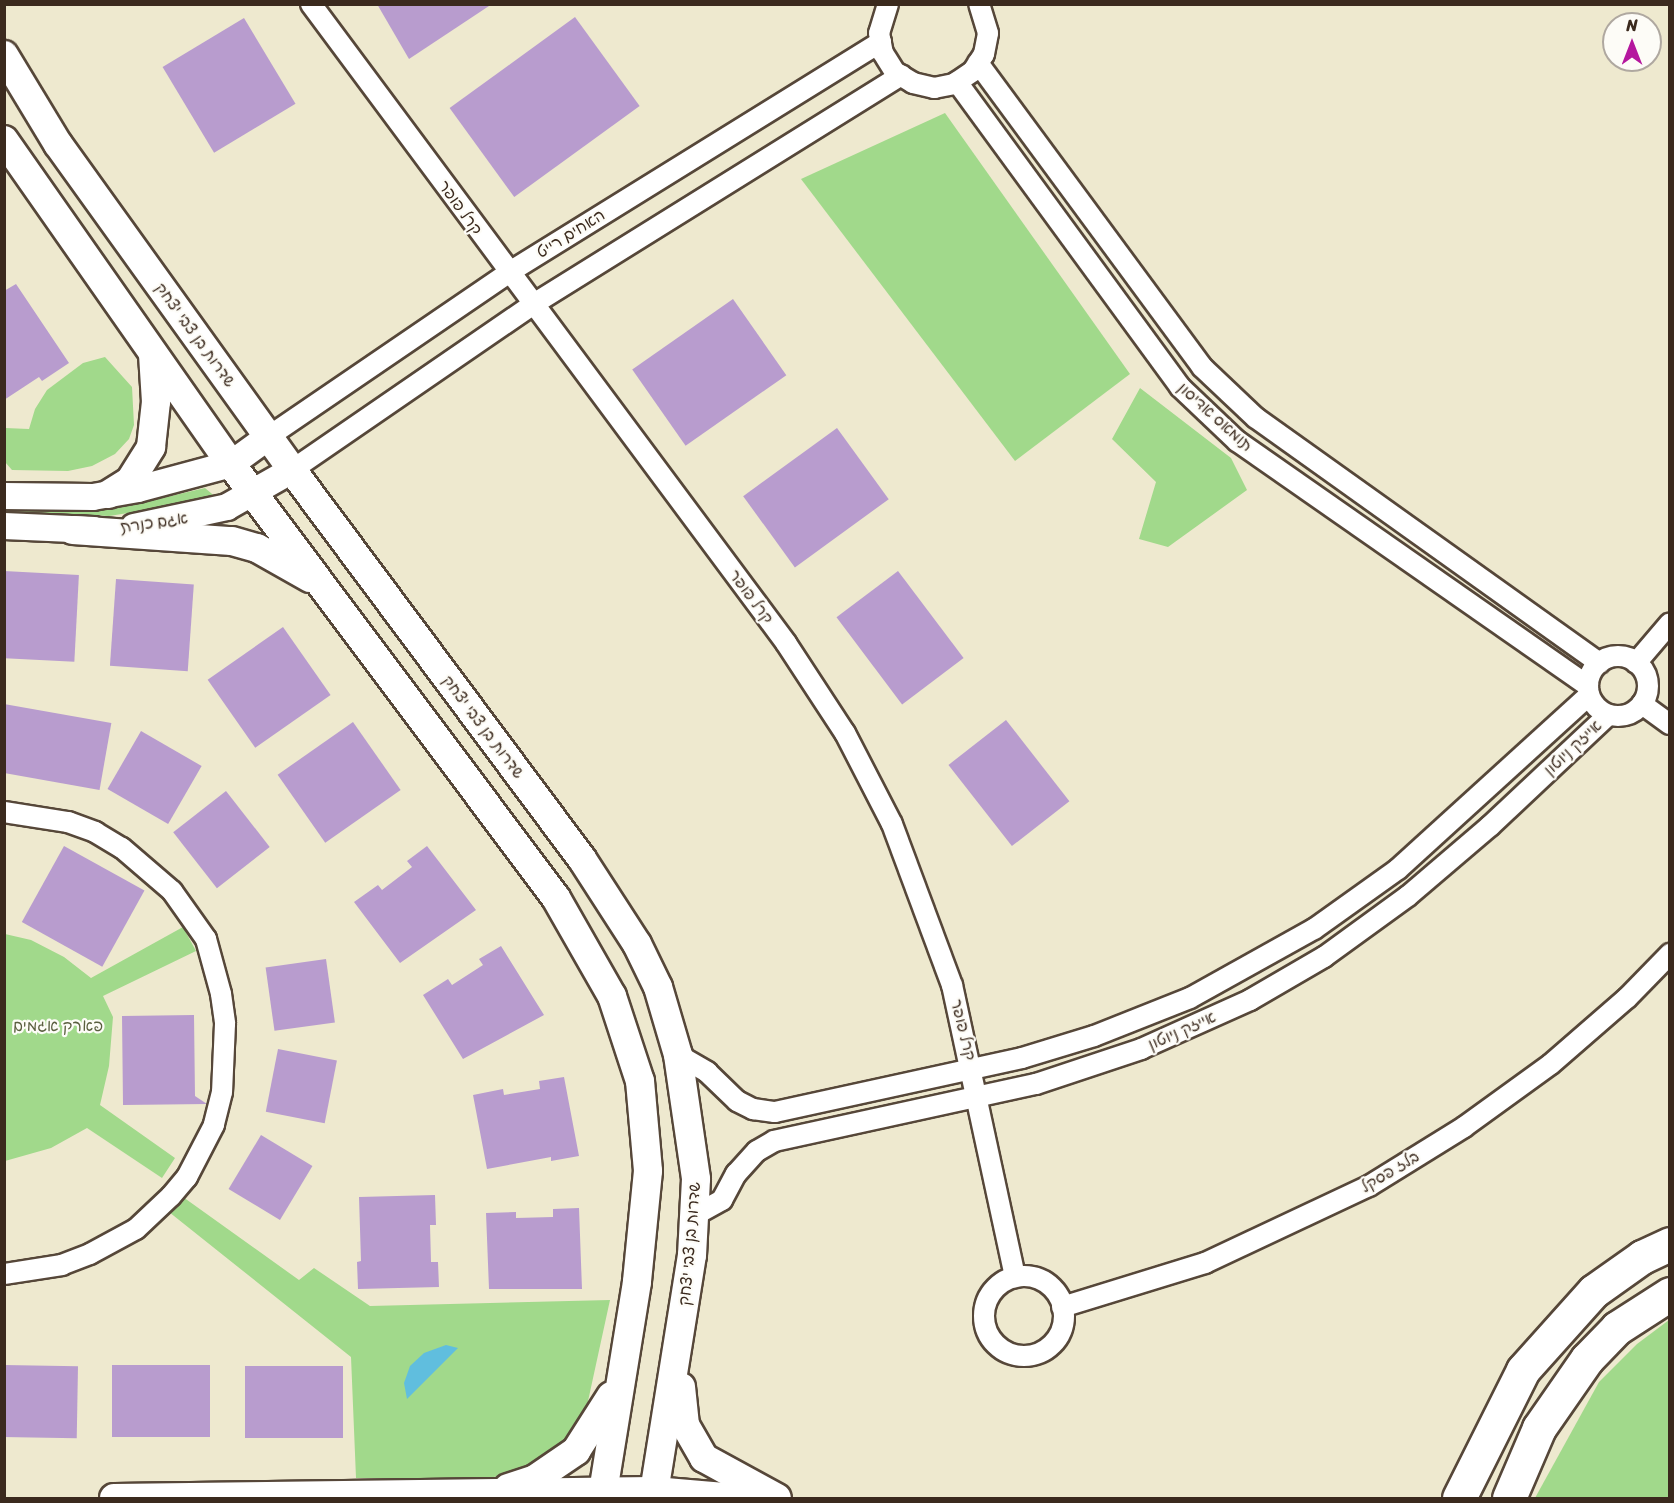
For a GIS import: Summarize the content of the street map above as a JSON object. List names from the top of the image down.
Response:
{
  "streets": {
    "main road": ["שדרות בן צבי יצחק"],
    "street": [
      "קרל פופר",
      "האחים רייט",
      "תומאס אדיסון",
      "אגם כנרת",
      "אייזק ניוטון",
      "בלז פסקל"
    ]
  },
  "crossings": [
    ["קרל פופר", "האחים רייט"],
    ["קרל פופר", "אייזק ניוטון"],
    ["קרל פופר", "בלז פסקל"],
    ["האחים רייט", "שדרות בן צבי יצחק"],
    ["שדרות בן צבי יצחק", "אגם כנרת"],
    ["שדרות בן צבי יצחק", "אייזק ניוטון"],
    ["תומאס אדיסון", "אייזק ניוטון"]
  ],
  "parks": ["פארק אגמים"],
  "north": "top"
}
